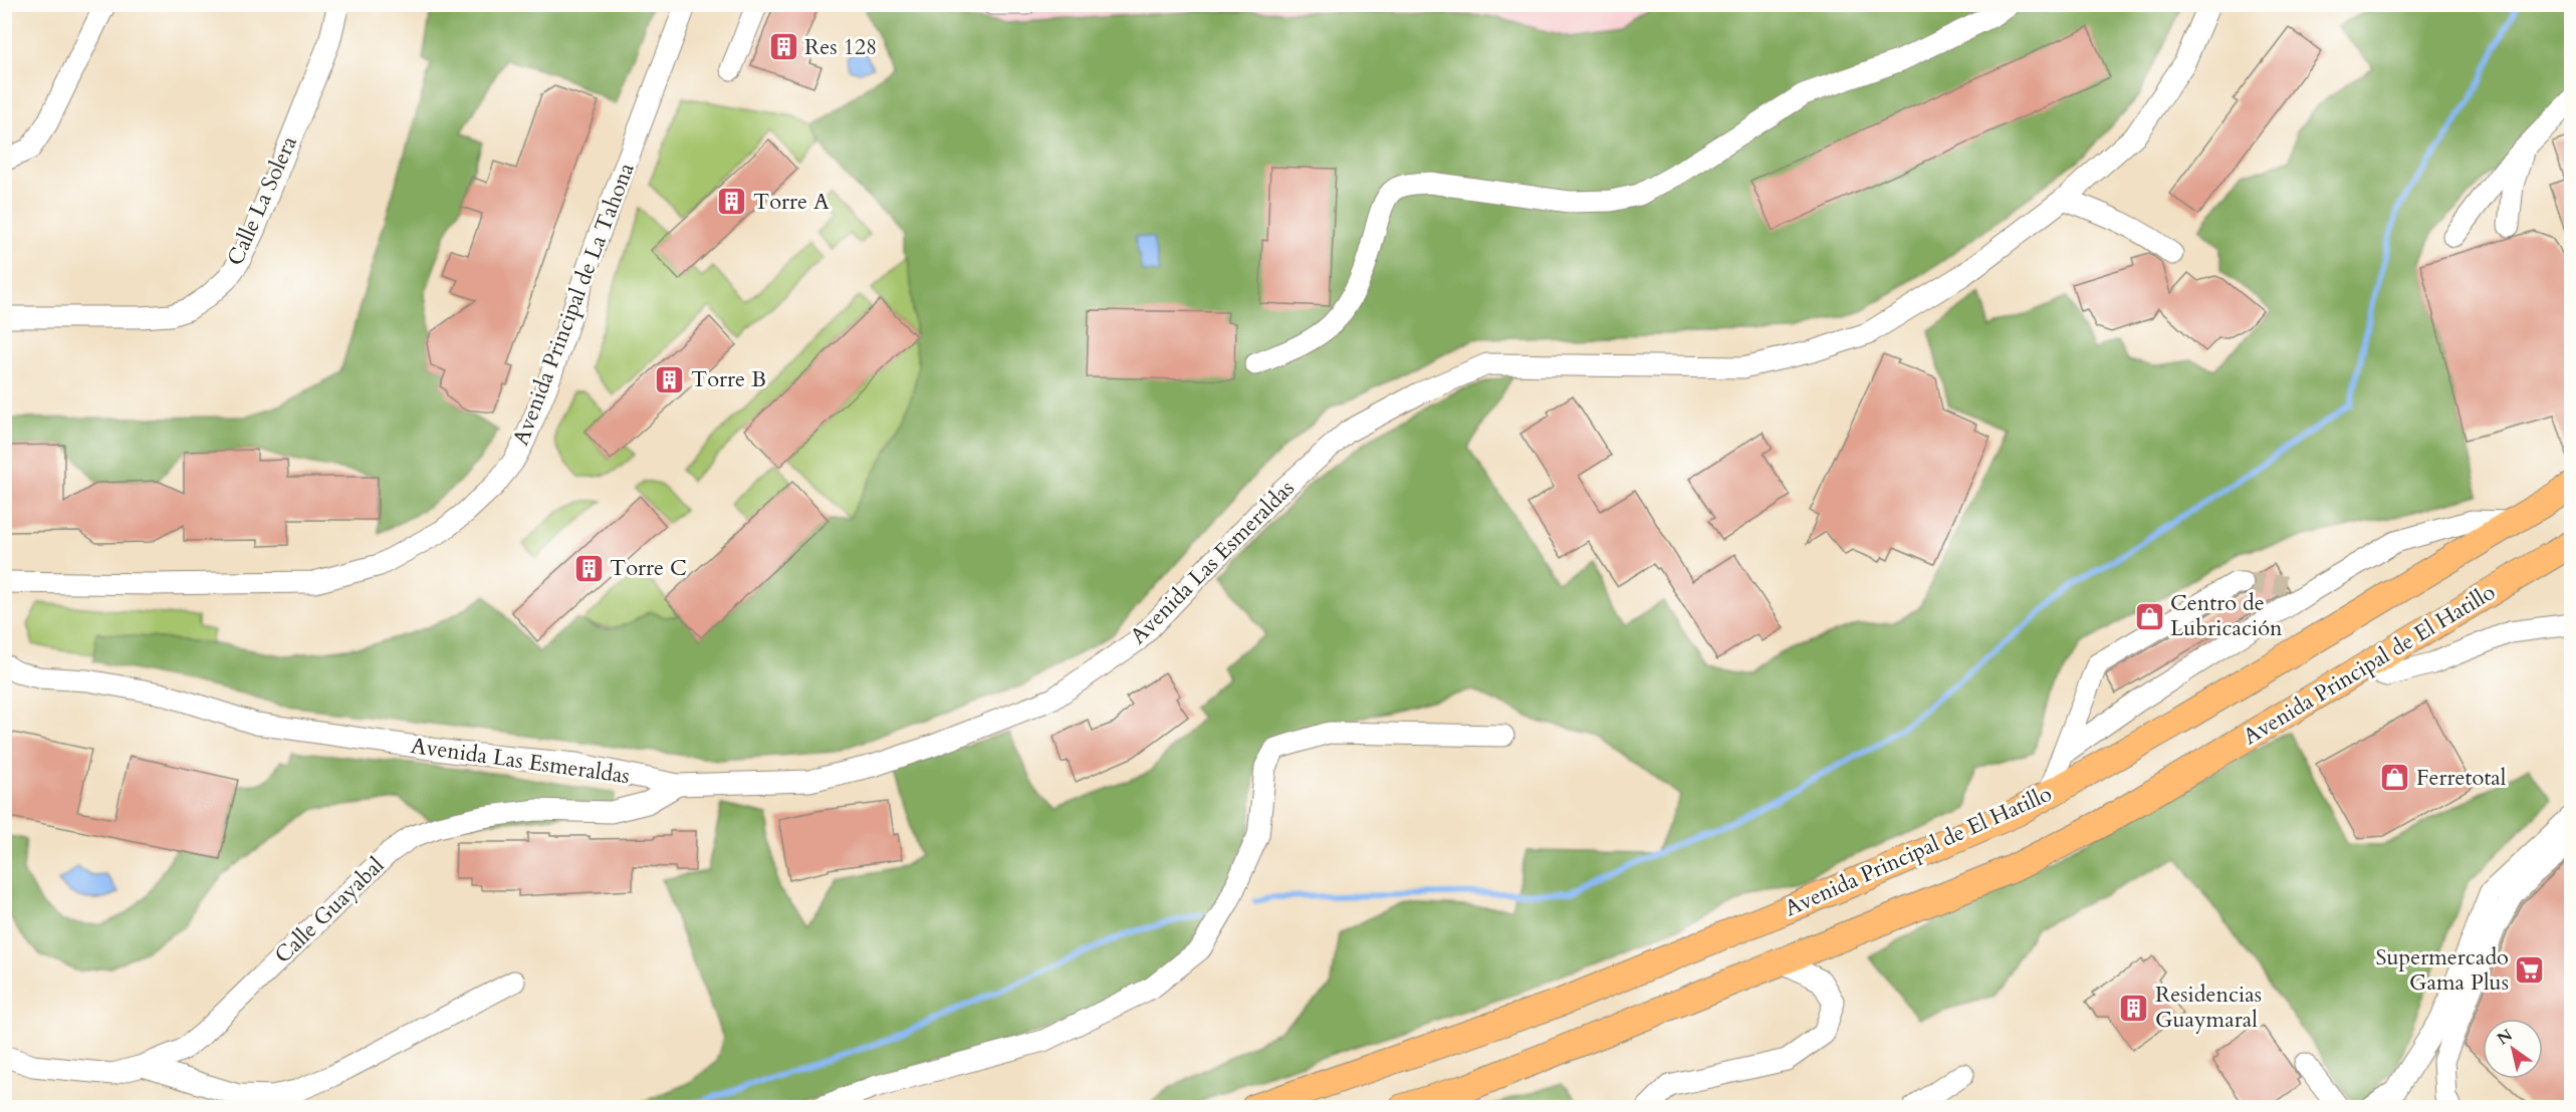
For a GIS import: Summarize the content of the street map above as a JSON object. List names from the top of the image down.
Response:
{
  "streets": {
    "main road": ["Avenida Principal de El Hatillo"],
    "street": [
      "Calle La Solera",
      "Avenida Principal de La Tahona",
      "Avenida Las Esmeraldas",
      "Calle Guayabal"
    ]
  },
  "crossings": [
    ["Avenida Las Esmeraldas", "Calle Guayabal"]
  ],
  "places": {
    "building": [
      "Res 128",
      "Torre A",
      "Torre B",
      "Torre C",
      "Residencias Guaymaral"
    ],
    "shop": ["Centro de Lubricación", "Ferretotal"],
    "supermarket": ["Supermercado Gama Plus"]
  },
  "north": "top left"
}
